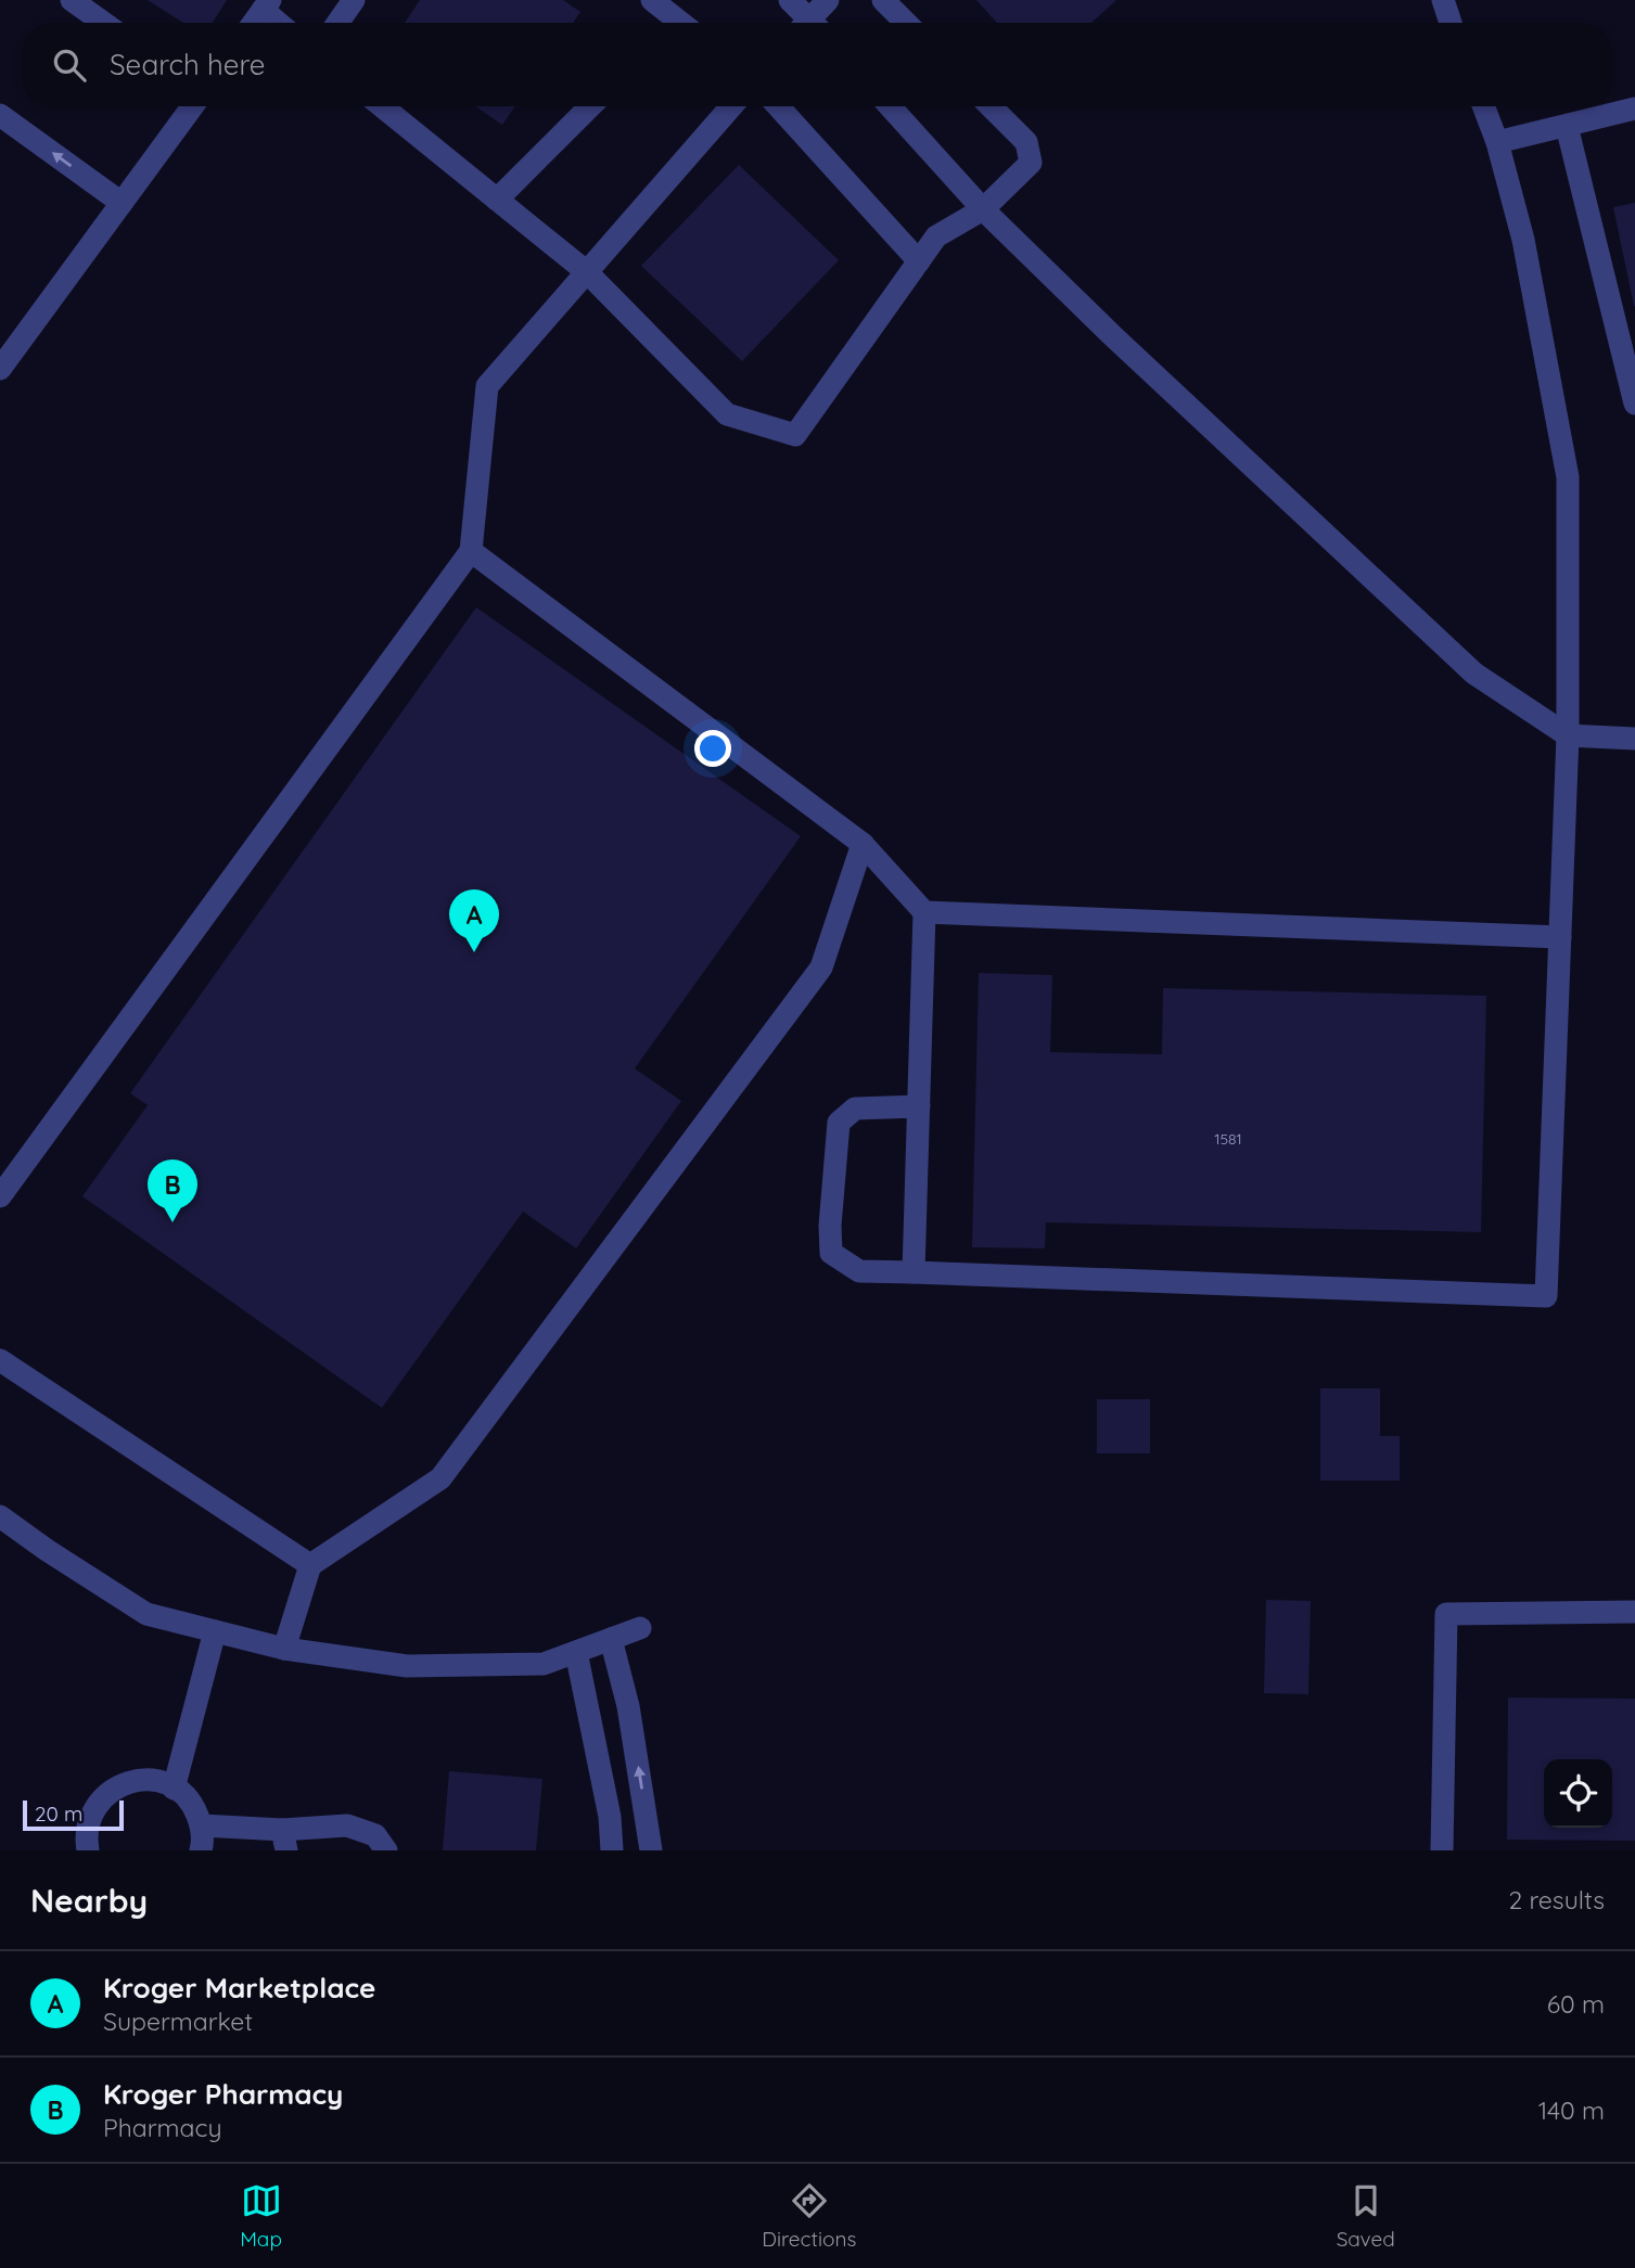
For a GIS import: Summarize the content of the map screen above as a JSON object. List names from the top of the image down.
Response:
{
  "house_numbers": ["1581"],
  "scale_bar": "20 m",
  "page": {
    "search": "Search here",
    "pins": ["A", "B"],
    "scale": "20 m",
    "heading": ["Nearby", "2 results"],
    "list": [
      {
        "mark": "A",
        "name": "Kroger Marketplace",
        "note": "Supermarket",
        "value": "60 m"
      },
      {
        "mark": "B",
        "name": "Kroger Pharmacy",
        "note": "Pharmacy",
        "value": "140 m"
      }
    ],
    "nav": ["Map", "Directions", "Saved"]
  }
}
